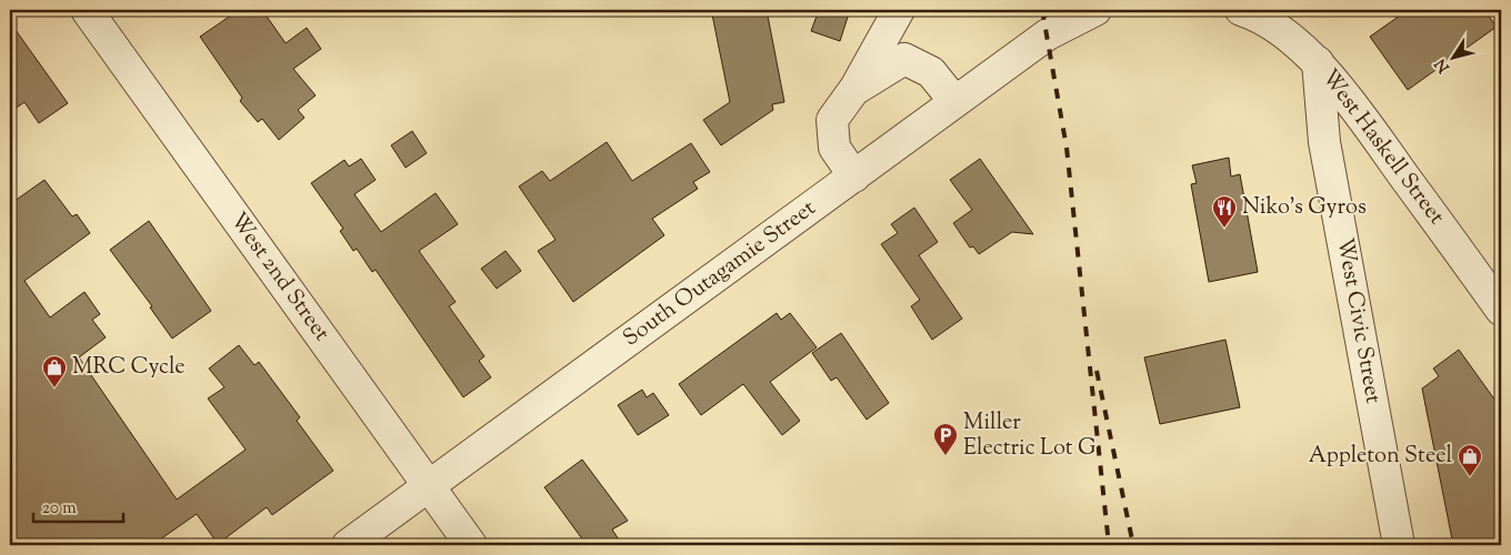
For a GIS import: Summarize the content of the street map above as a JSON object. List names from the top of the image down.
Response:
{
  "streets": {
    "street": [
      "West Haskell Street",
      "South Outagamie Street",
      "West 2nd Street",
      "West Civic Street"
    ]
  },
  "crossings": [
    ["West Haskell Street", "West Civic Street"],
    ["South Outagamie Street", "West 2nd Street"]
  ],
  "places": {
    "restaurant": ["Niko's Gyros"],
    "shop": ["MRC Cycle", "Appleton Steel"],
    "parking": ["Miller Electric Lot G"]
  },
  "scale_bar": "20 m",
  "north": "bottom left"
}
